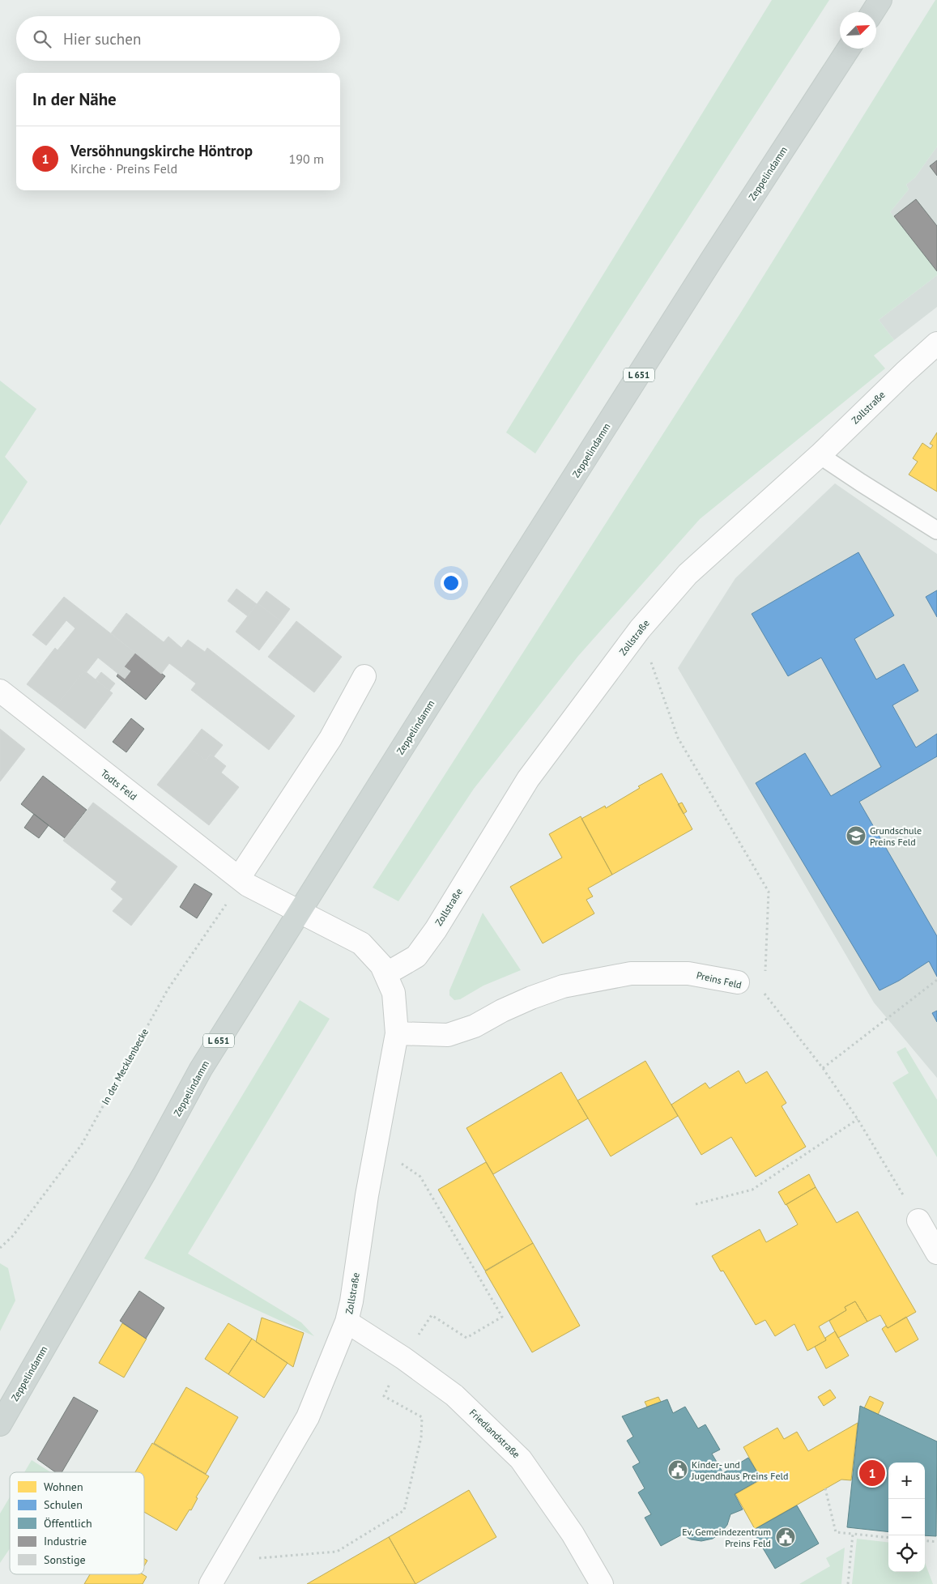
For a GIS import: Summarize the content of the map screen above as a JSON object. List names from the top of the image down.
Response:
{
  "streets": {
    "main road": ["Zeppelindamm", "L 651"],
    "street": [
      "Zollstraße",
      "Todts Feld",
      "Preins Feld",
      "Friedlandstraße"
    ],
    "path": ["In der Mecklenbecke"]
  },
  "crossings": [
    ["Zeppelindamm", "Zollstraße"],
    ["Zeppelindamm", "Todts Feld"],
    ["Zollstraße", "Todts Feld"],
    ["Zollstraße", "Preins Feld"],
    ["Zollstraße", "Friedlandstraße"],
    ["Todts Feld", "In der Mecklenbecke"]
  ],
  "places": {
    "school or university": ["Grundschule Preins Feld"],
    "public building": ["Kinder- und Jugendhaus Preins Feld", "Ev. Gemeindezentrum Preins Feld"]
  },
  "legend": [
    "Wohnen",
    "Schulen",
    "Öffentlich",
    "Industrie",
    "Sonstige"
  ],
  "north": "top right",
  "page": {
    "search": "Hier suchen",
    "heading": "In der Nähe",
    "list": [
      {
        "mark": "1",
        "name": "Versöhnungskirche Höntrop",
        "note": "Kirche · Preins Feld",
        "value": "190 m"
      }
    ],
    "pins": "1",
    "map_buttons": ["+", "−"]
  }
}
